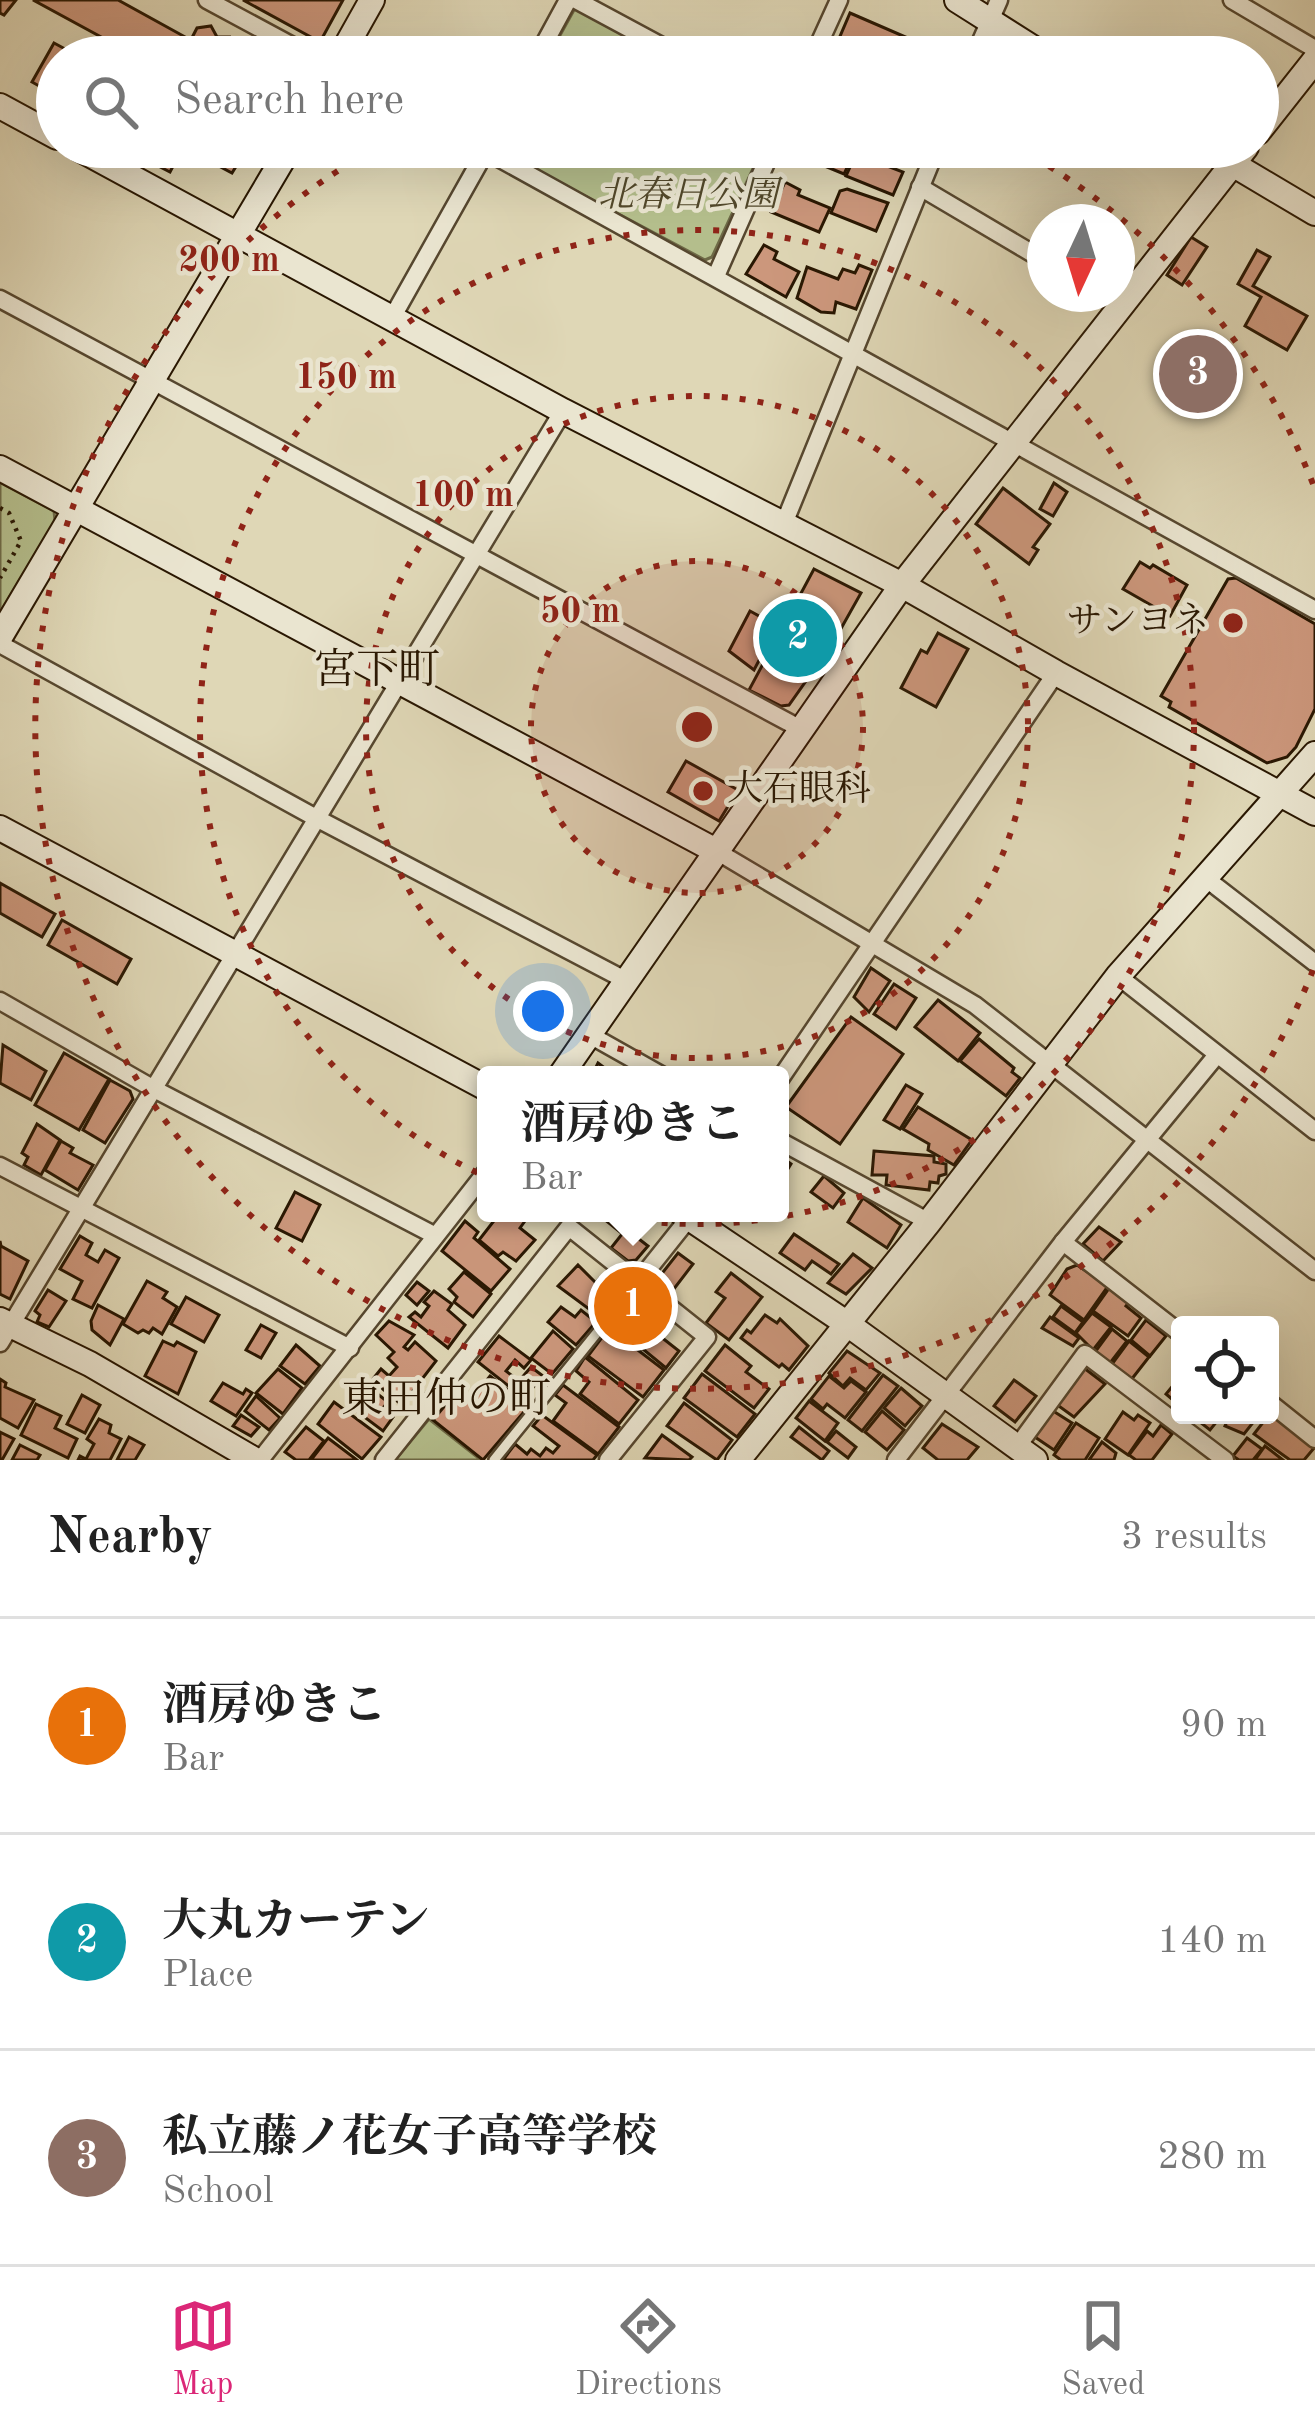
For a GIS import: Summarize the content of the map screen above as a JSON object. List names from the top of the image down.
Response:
{
  "districts": ["宮下町", "東田仲の町"],
  "parks": ["北春日公園"],
  "places": ["サンヨネ", "大石眼科"],
  "north": "bottom",
  "page": {
    "search": "Search here",
    "pins": ["3", "2", "1"],
    "popup": ["酒房ゆきこ", "Bar"],
    "heading": ["Nearby", "3 results"],
    "list": [
      {
        "mark": "1",
        "name": "酒房ゆきこ",
        "note": "Bar",
        "value": "90 m"
      },
      {
        "mark": "2",
        "name": "大丸カーテン",
        "note": "Place",
        "value": "140 m"
      },
      {
        "mark": "3",
        "name": "私立藤ノ花女子高等学校",
        "note": "School",
        "value": "280 m"
      }
    ],
    "nav": ["Map", "Directions", "Saved"]
  },
  "rings": [
    "200 m",
    "150 m",
    "100 m",
    "50 m"
  ]
}
